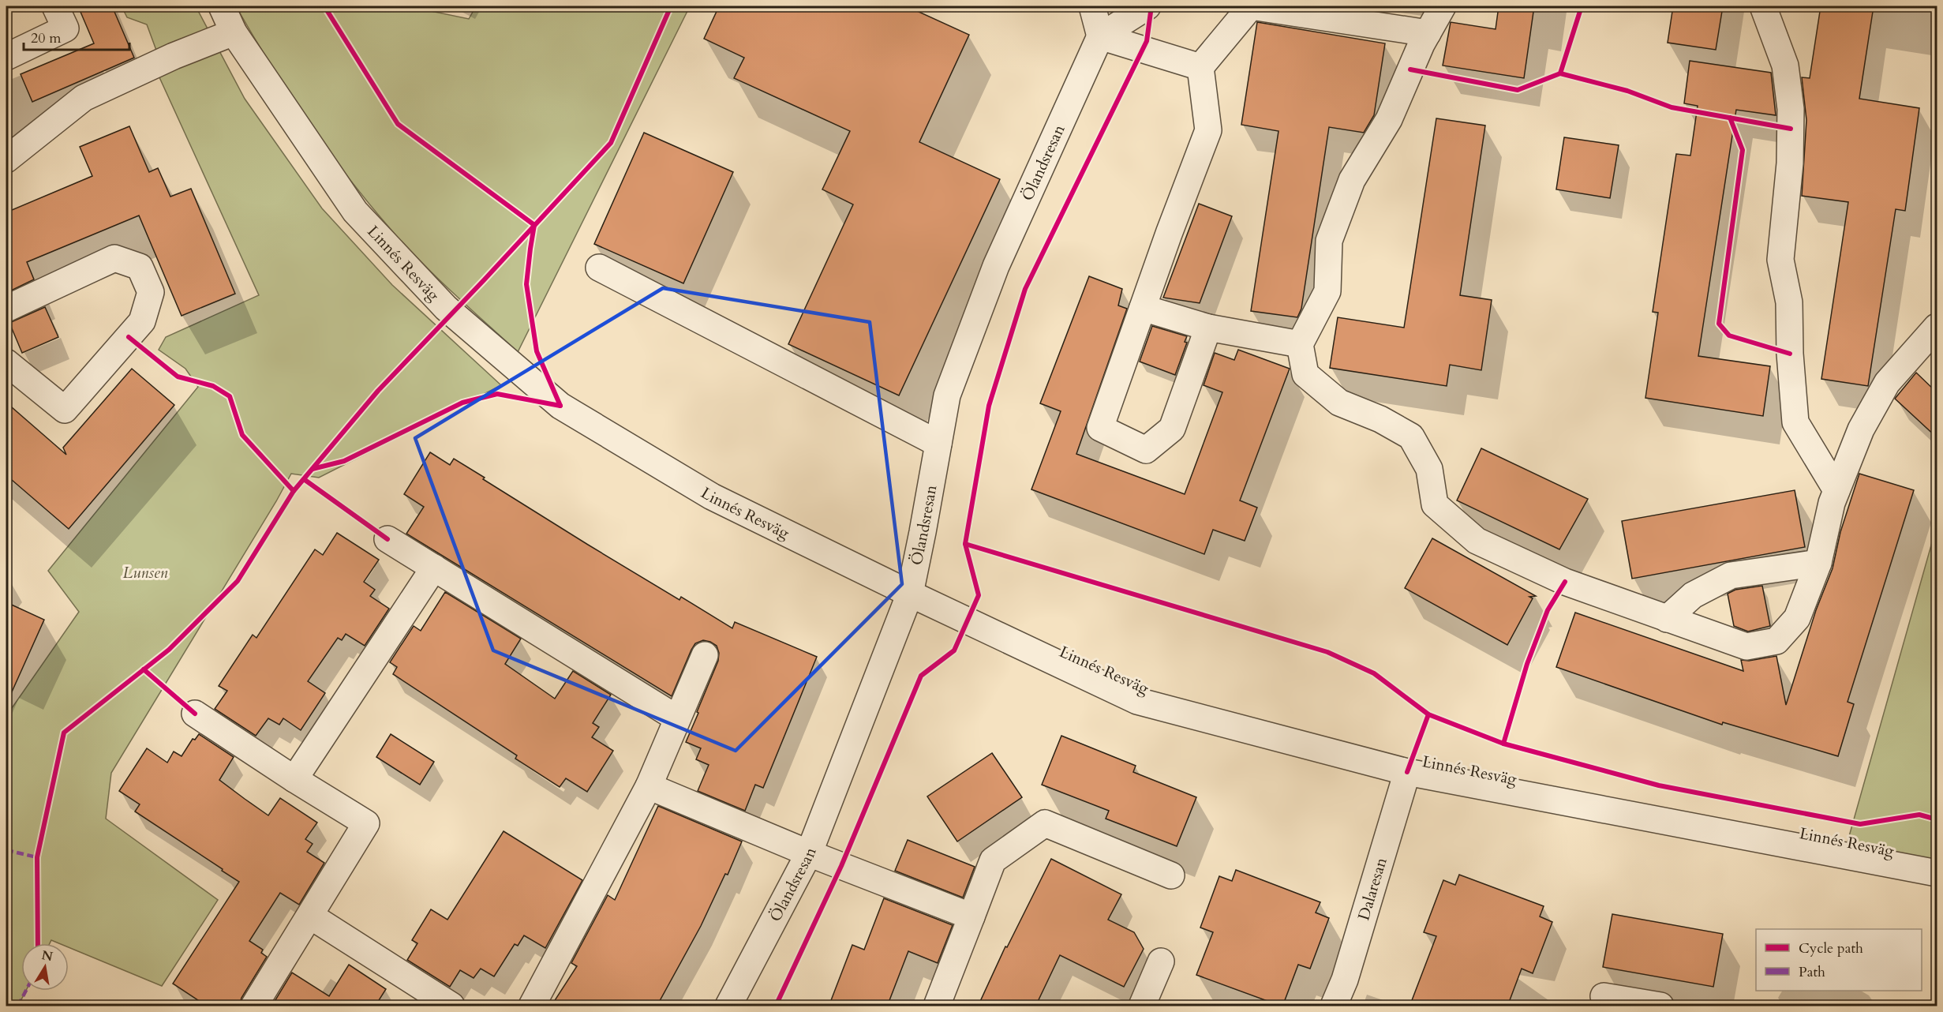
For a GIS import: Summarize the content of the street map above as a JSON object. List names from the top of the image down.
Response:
{
  "streets": {
    "street": ["Ölandsresan", "Linnés Resväg", "Dalaresan"]
  },
  "crossings": [
    ["Ölandsresan", "Linnés Resväg"],
    ["Linnés Resväg", "Dalaresan"]
  ],
  "parks": ["Lunsen"],
  "legend": ["Cycle path", "Path"],
  "scale_bar": "20 m",
  "north": "top"
}
